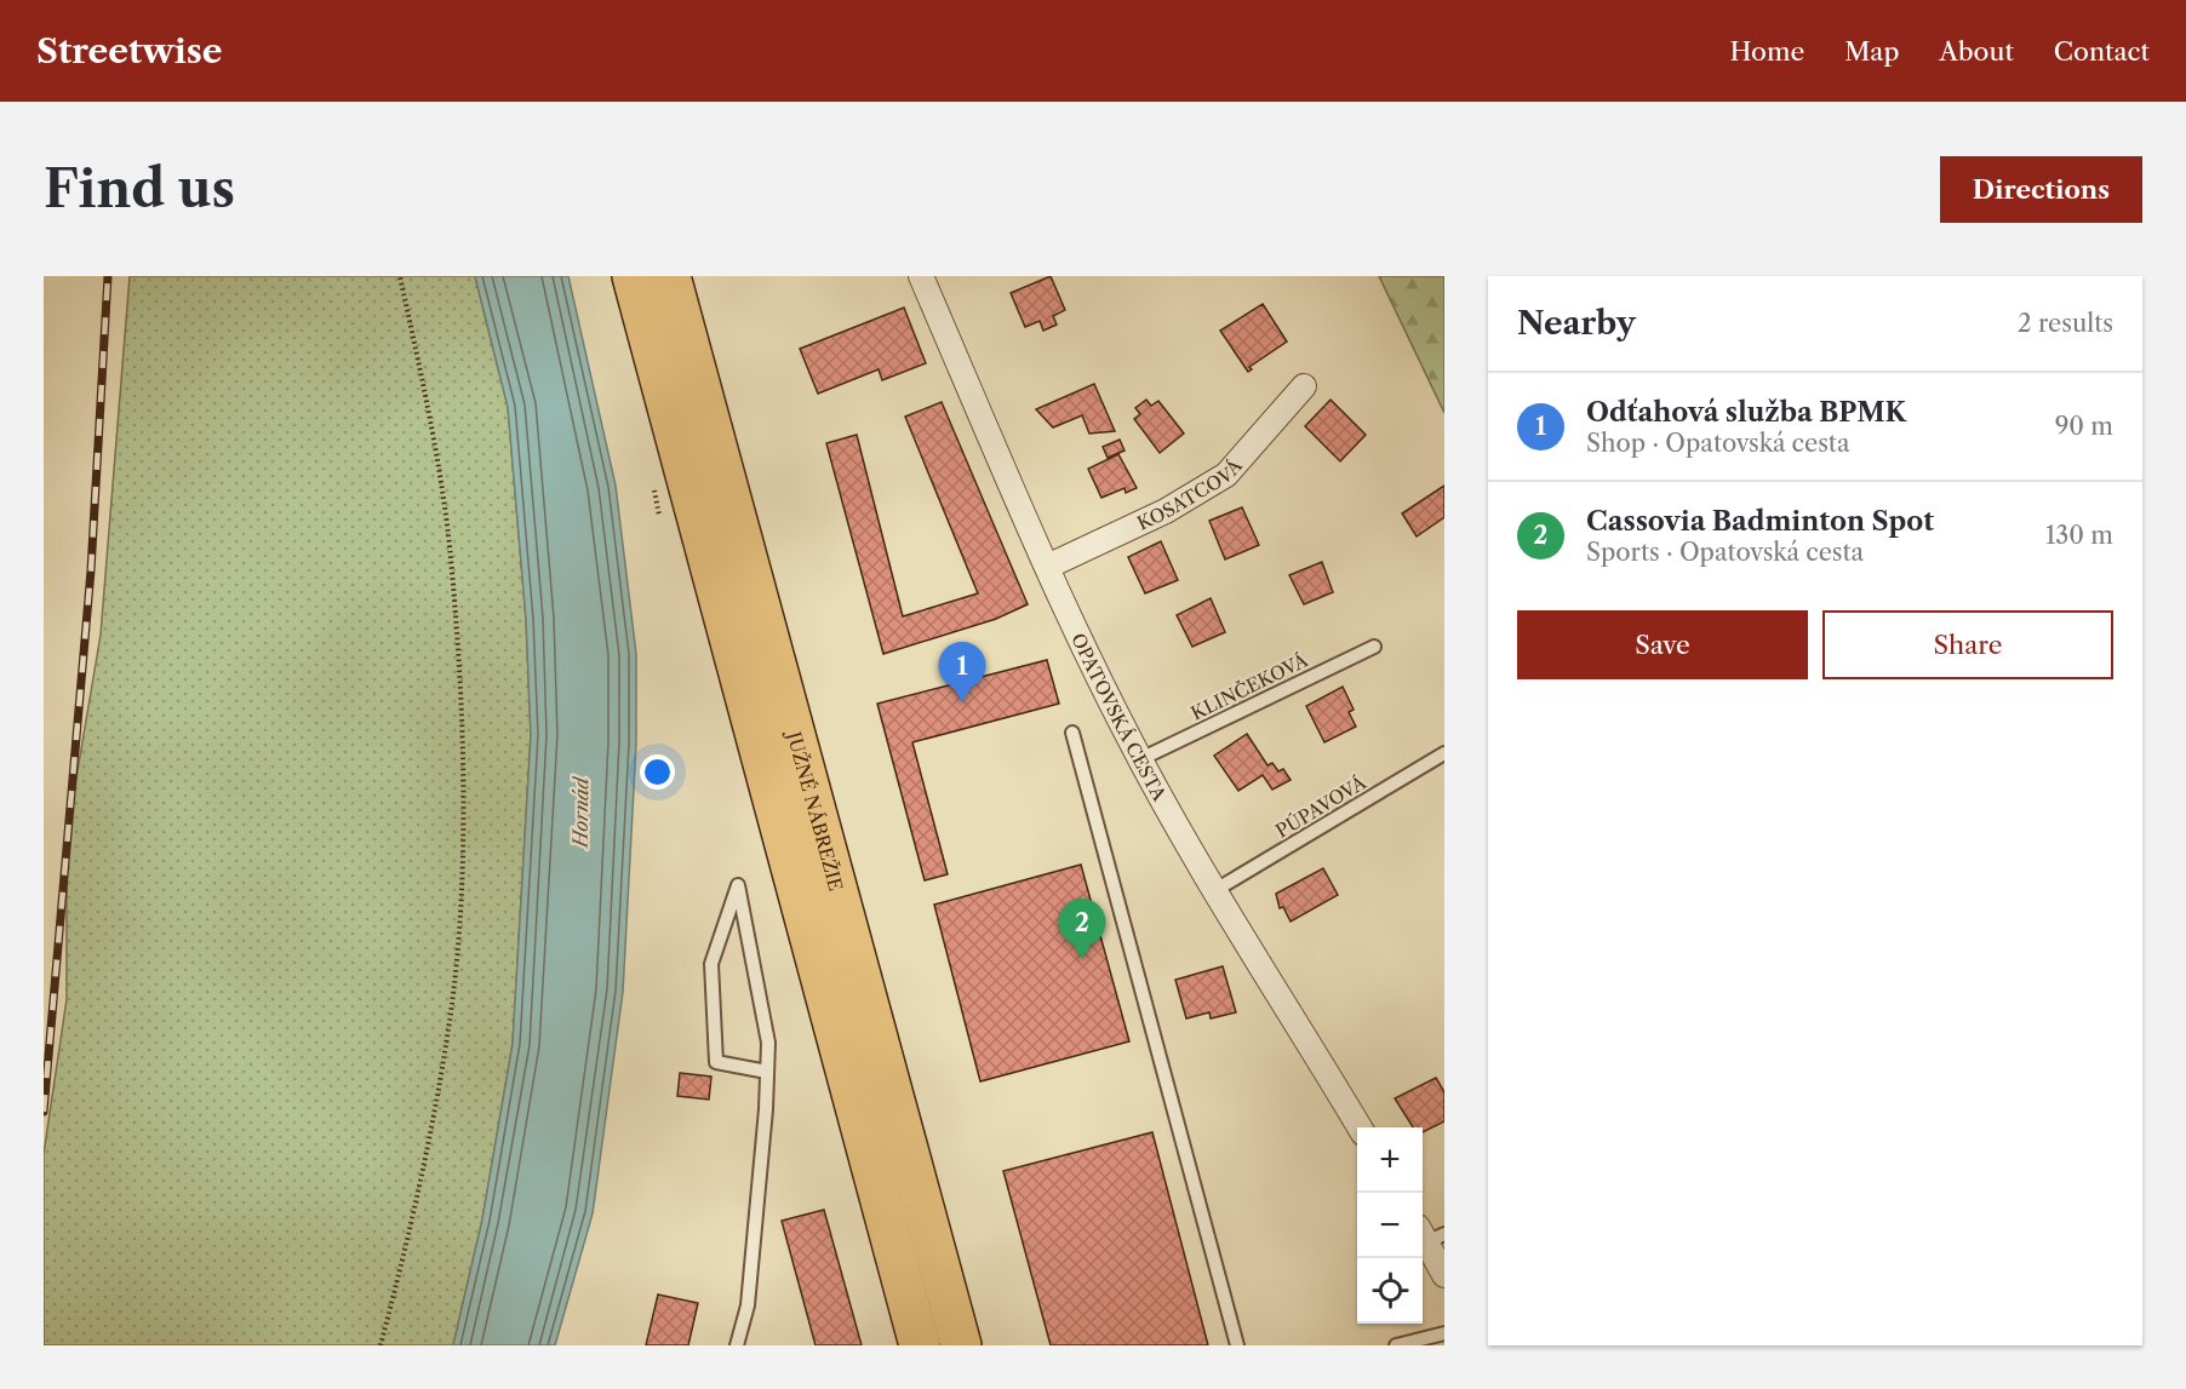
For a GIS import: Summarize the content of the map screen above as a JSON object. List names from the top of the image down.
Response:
{
  "streets": {
    "highway": ["JUŽNÉ NÁBREŽIE"],
    "street": ["KOSATCOVÁ", "OPATOVSKÁ CESTA"],
    "lane": ["KLINČEKOVÁ", "PÚPAVOVÁ"]
  },
  "crossings": [
    ["KOSATCOVÁ", "OPATOVSKÁ CESTA"],
    ["KLINČEKOVÁ", "OPATOVSKÁ CESTA"],
    ["OPATOVSKÁ CESTA", "PÚPAVOVÁ"]
  ],
  "water": ["Hornád"],
  "page": {
    "header": "Streetwise",
    "nav": [
      "Home",
      "Map",
      "About",
      "Contact"
    ],
    "buttons": [
      "Directions",
      ["Save", "Share"]
    ],
    "title": "Find us",
    "heading": ["Nearby", "2 results"],
    "list": [
      {
        "mark": "1",
        "name": "Odťahová služba BPMK",
        "note": "Shop · Opatovská cesta",
        "value": "90 m"
      },
      {
        "mark": "2",
        "name": "Cassovia Badminton Spot",
        "note": "Sports · Opatovská cesta",
        "value": "130 m"
      }
    ],
    "pins": ["1", "2"],
    "map_buttons": ["+", "−"]
  }
}
